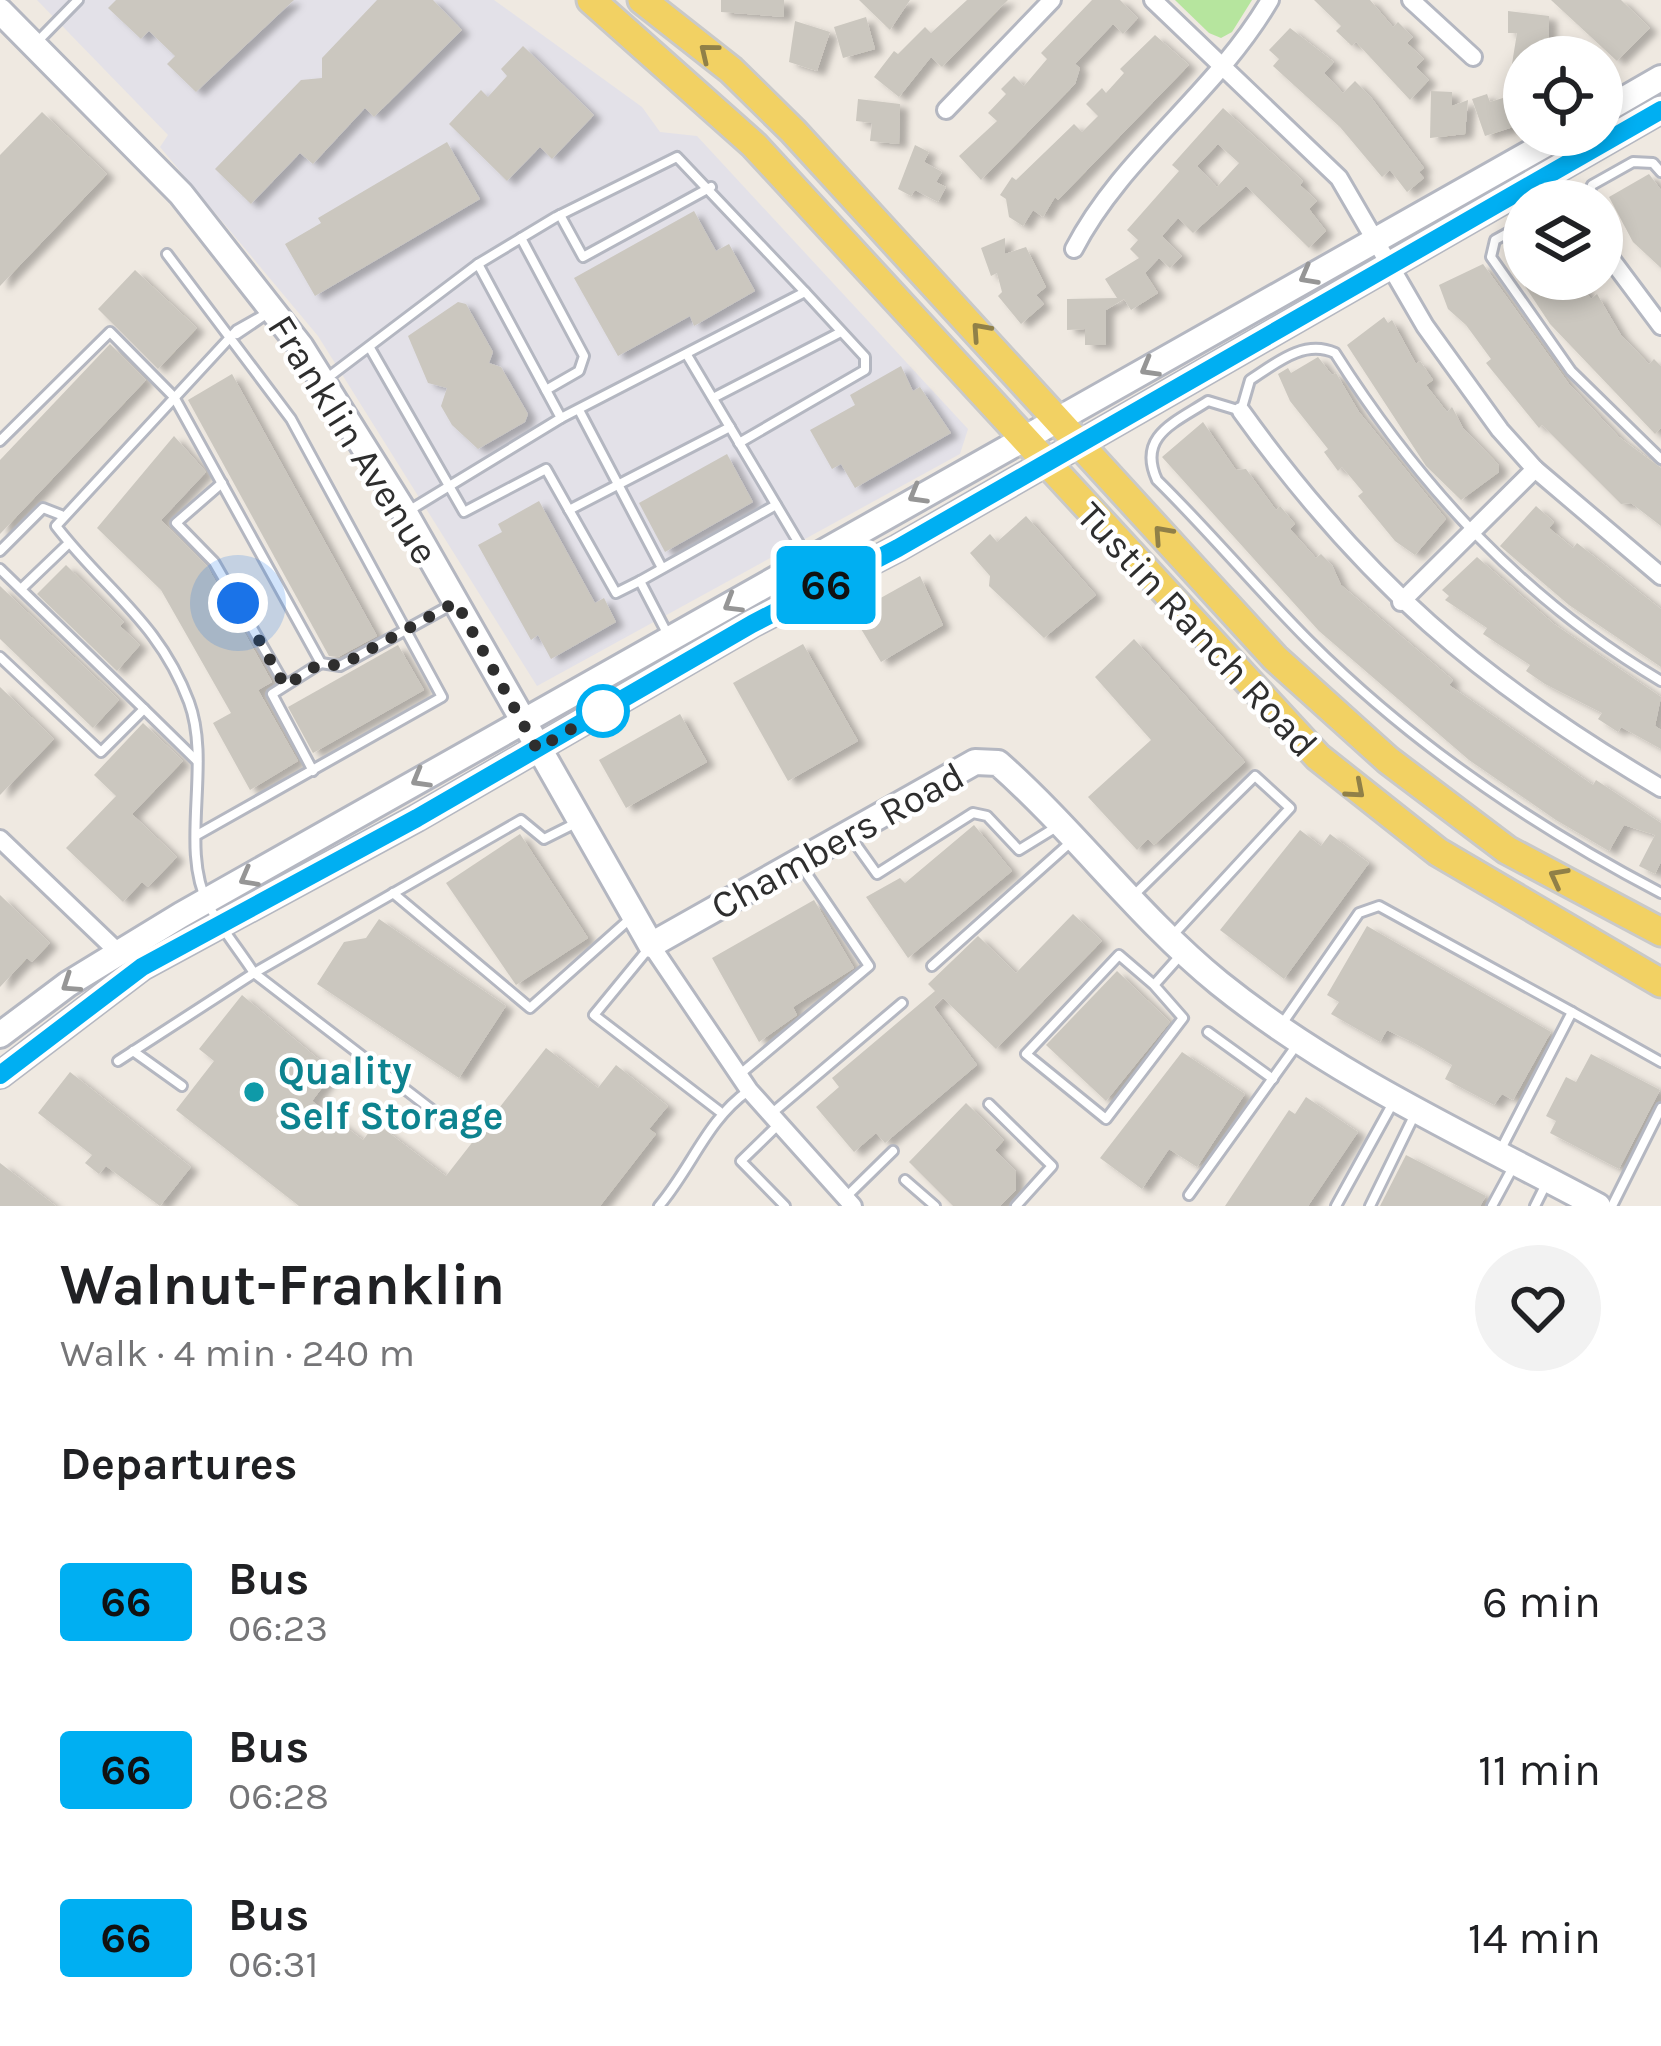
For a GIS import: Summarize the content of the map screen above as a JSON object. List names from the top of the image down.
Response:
{
  "streets": {
    "main road": ["Franklin Avenue", "Tustin Ranch Road", "Chambers Road"]
  },
  "crossings": [
    ["Franklin Avenue", "Chambers Road"]
  ],
  "places": ["Quality Self Storage"],
  "lines": ["bus line 66"],
  "page": {
    "on_map": "66",
    "heading": [
      ["Walnut-Franklin", "Walk · 4 min · 240 m"],
      "Departures"
    ],
    "list": [
      {
        "mark": "66",
        "name": "Bus",
        "note": "06:23",
        "value": "6 min"
      },
      {
        "mark": "66",
        "name": "Bus",
        "note": "06:28",
        "value": "11 min"
      },
      {
        "mark": "66",
        "name": "Bus",
        "note": "06:31",
        "value": "14 min"
      }
    ]
  }
}
